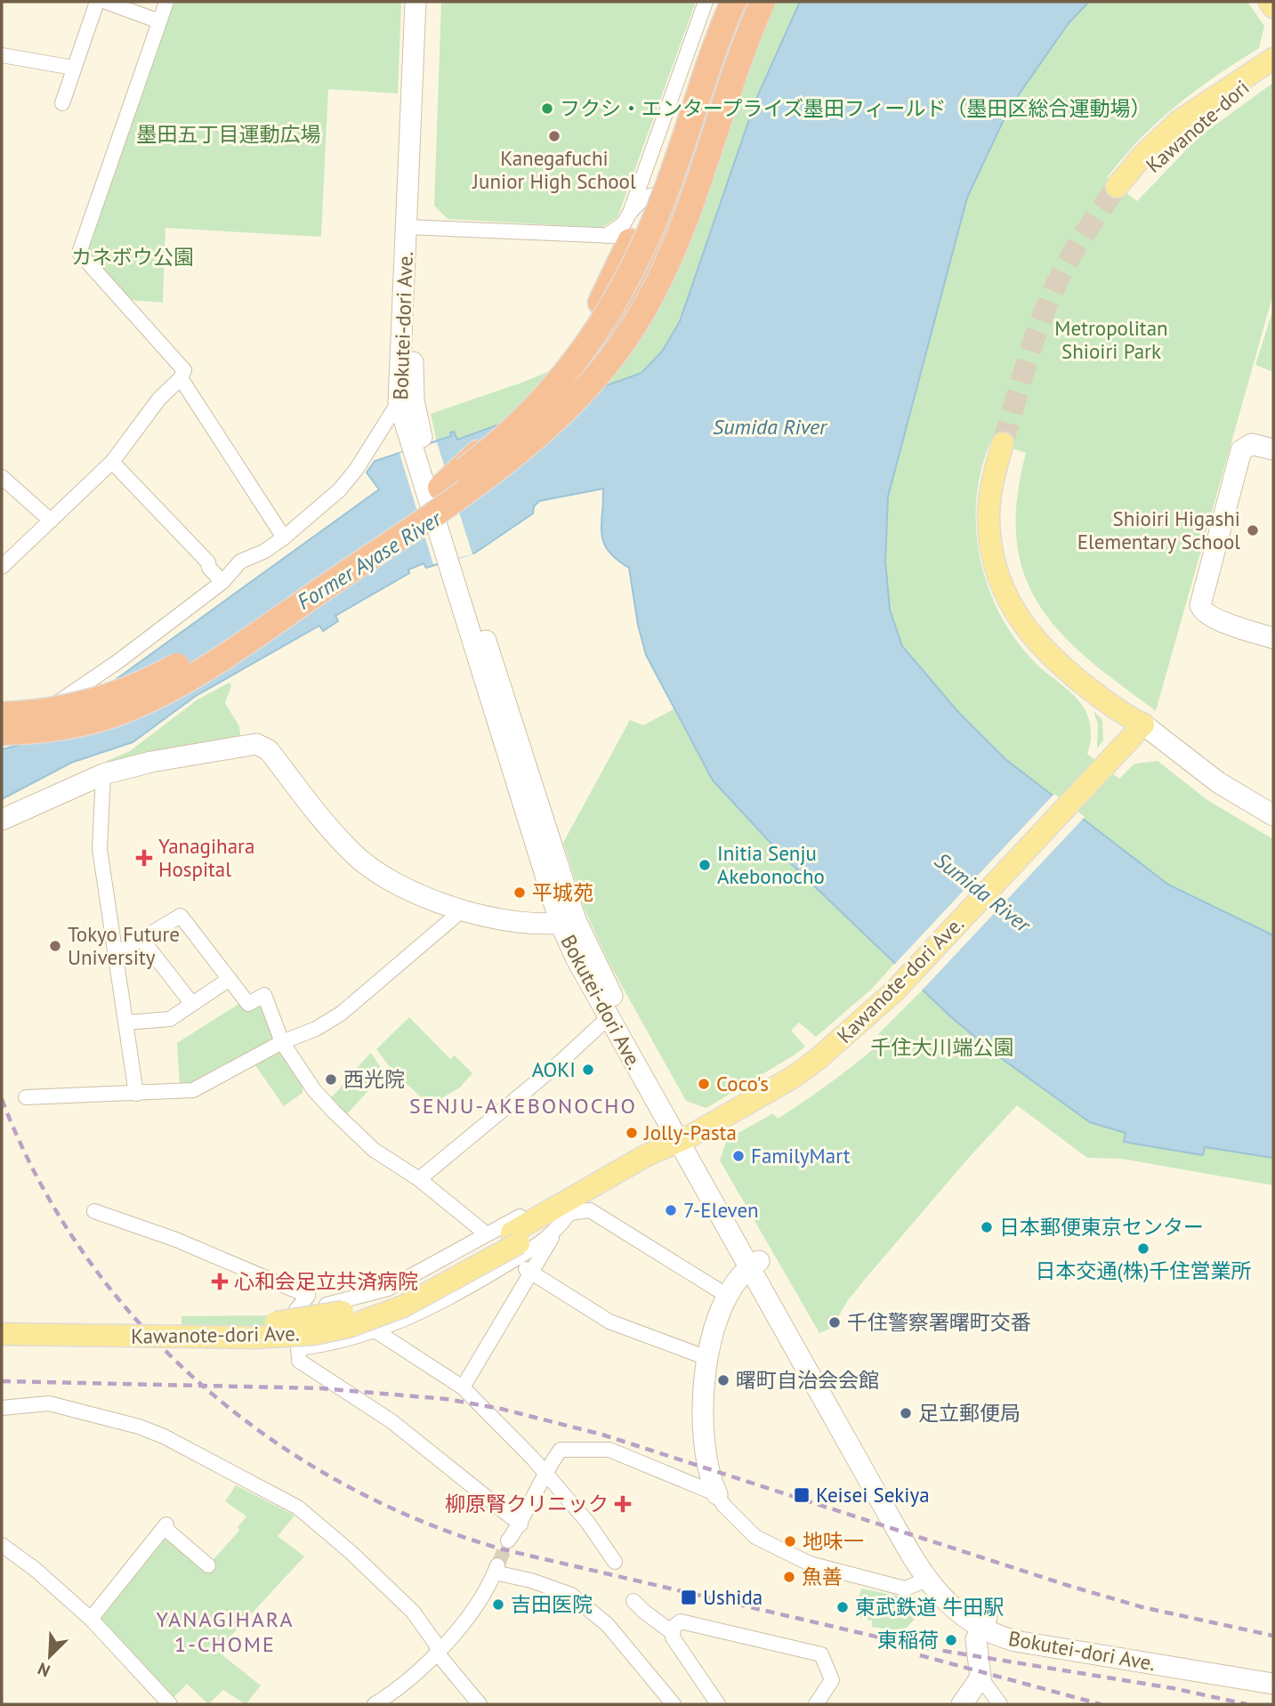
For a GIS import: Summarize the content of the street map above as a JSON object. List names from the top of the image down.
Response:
{
  "streets": {
    "main road": ["Kawanote-dori", "Bokutei-dori Ave.", "Kawanote-dori Ave."]
  },
  "crossings": [
    ["Bokutei-dori Ave.", "Kawanote-dori Ave."]
  ],
  "districts": ["SENJU-AKEBONOCHO", "YANAGIHARA 1-CHOME"],
  "water": ["Sumida River", "Former Ayase River"],
  "parks": [
    "墨田五丁目運動広場",
    "カネボウ公園",
    "Metropolitan Shioiri Park",
    "千住大川端公園"
  ],
  "places": {
    "other": [
      "フクシ・エンタープライズ墨田フィールド（墨田区総合運動場）",
      "Kanegafuchi Junior High School",
      "Shioiri Higashi Elementary School",
      "Initia Senju Akebonocho",
      "平城苑",
      "Tokyo Future University",
      "AOKI",
      "西光院",
      "Coco's",
      "Jolly-Pasta",
      "FamilyMart",
      "7-Eleven",
      "日本郵便東京センター",
      "日本交通(株)千住営業所",
      "千住警察署曙町交番",
      "曙町自治会会館",
      "足立郵便局",
      "地味一",
      "魚善",
      "吉田医院",
      "東武鉄道 牛田駅",
      "東稲荷"
    ],
    "health": ["Yanagihara Hospital", "心和会足立共済病院", "柳原腎クリニック"],
    "transit": ["Keisei Sekiya", "Ushida"]
  },
  "north": "bottom left"
}
